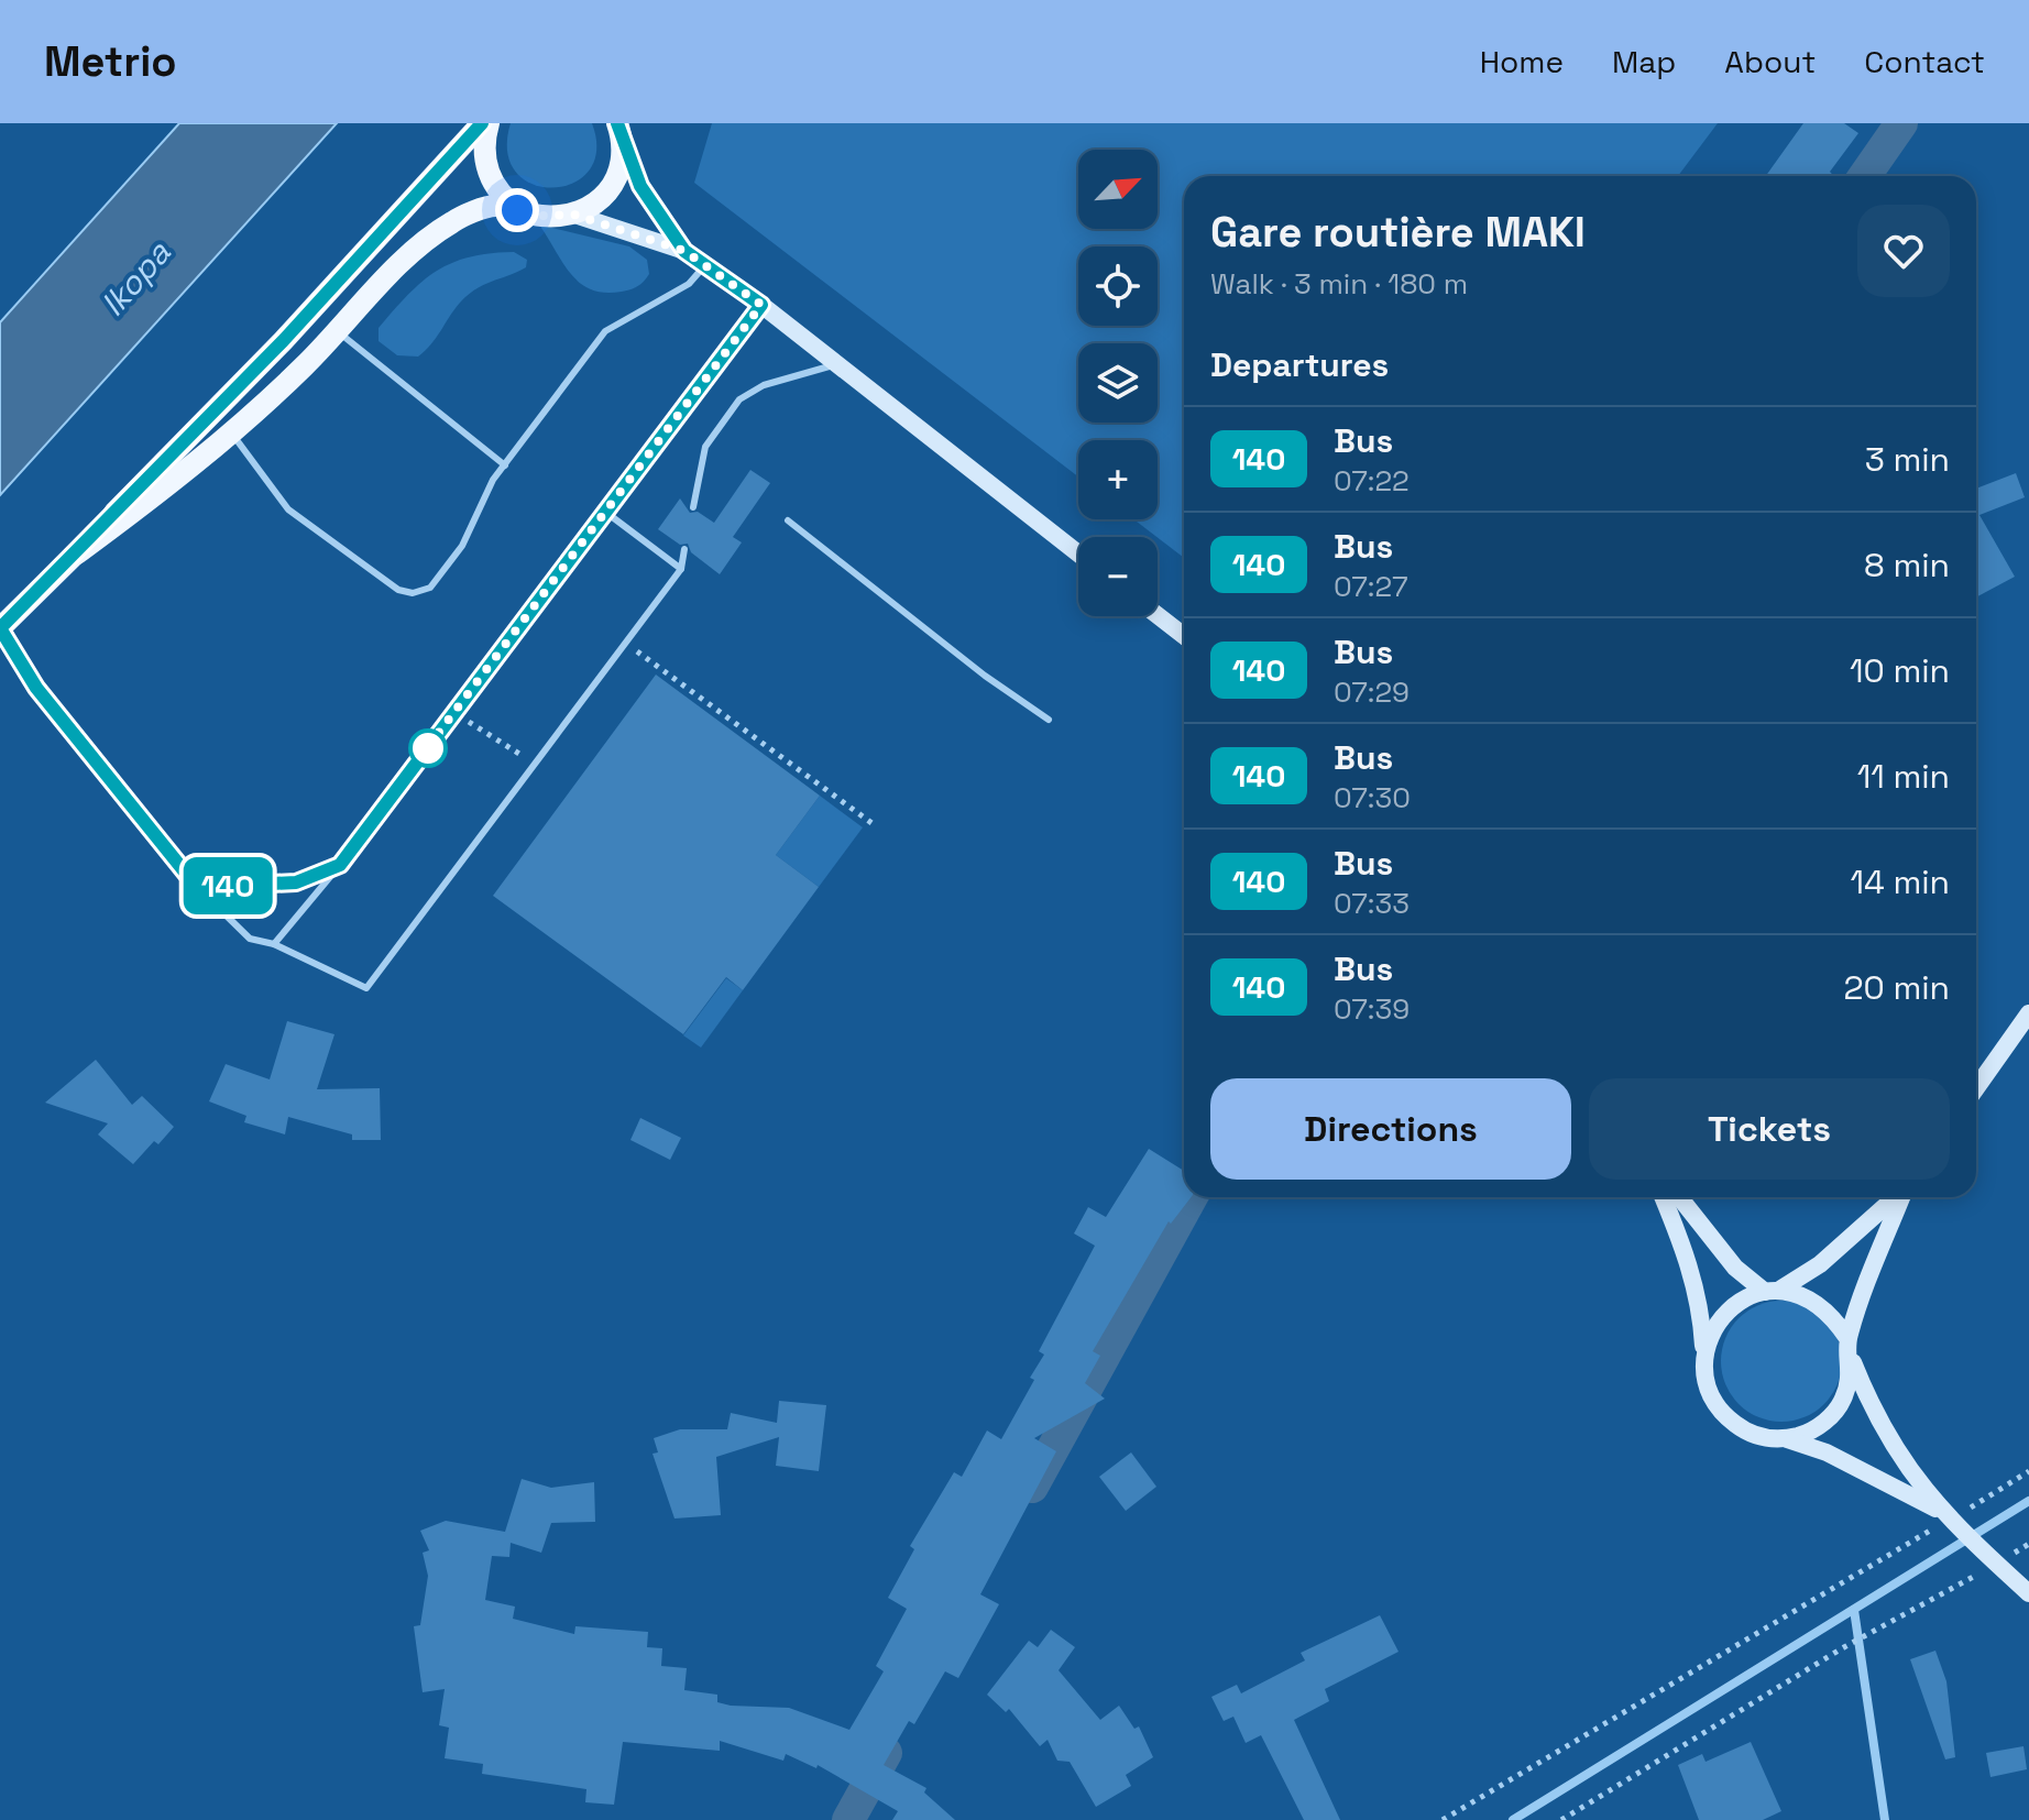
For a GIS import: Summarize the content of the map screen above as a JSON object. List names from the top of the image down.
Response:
{
  "water": ["Ikopa"],
  "lines": ["bus line 140"],
  "north": "top right",
  "page": {
    "header": "Metrio",
    "nav": [
      "Home",
      "Map",
      "About",
      "Contact"
    ],
    "on_map": "140",
    "map_buttons": ["+", "−"],
    "heading": [
      ["Gare routière MAKI", "Walk · 3 min · 180 m"],
      "Departures"
    ],
    "list": [
      {
        "mark": "140",
        "name": "Bus",
        "note": "07:22",
        "value": "3 min"
      },
      {
        "mark": "140",
        "name": "Bus",
        "note": "07:27",
        "value": "8 min"
      },
      {
        "mark": "140",
        "name": "Bus",
        "note": "07:29",
        "value": "10 min"
      },
      {
        "mark": "140",
        "name": "Bus",
        "note": "07:30",
        "value": "11 min"
      },
      {
        "mark": "140",
        "name": "Bus",
        "note": "07:33",
        "value": "14 min"
      },
      {
        "mark": "140",
        "name": "Bus",
        "note": "07:39",
        "value": "20 min"
      }
    ],
    "buttons": ["Directions", "Tickets"]
  }
}
